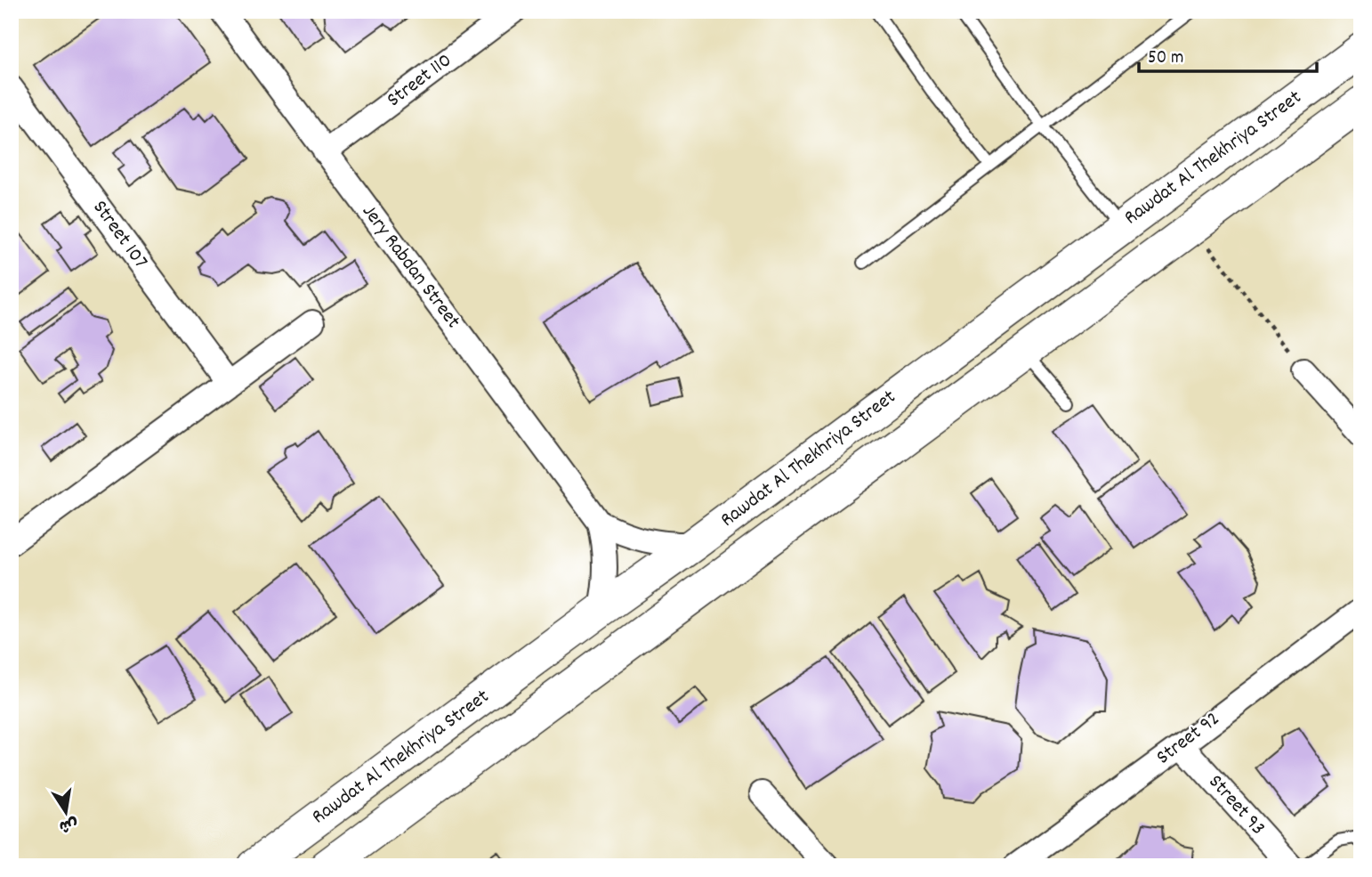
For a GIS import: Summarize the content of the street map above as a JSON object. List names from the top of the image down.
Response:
{
  "streets": {
    "street": [
      "Street 110",
      "Rawdat Al Thekhriya Street",
      "Street 107",
      "Jery Rabdan Street",
      "Street 92",
      "Street 93"
    ]
  },
  "crossings": [
    ["Street 110", "Jery Rabdan Street"],
    ["Rawdat Al Thekhriya Street", "Jery Rabdan Street"],
    ["Street 92", "Street 93"]
  ],
  "scale_bar": "50 m",
  "north": "bottom"
}
